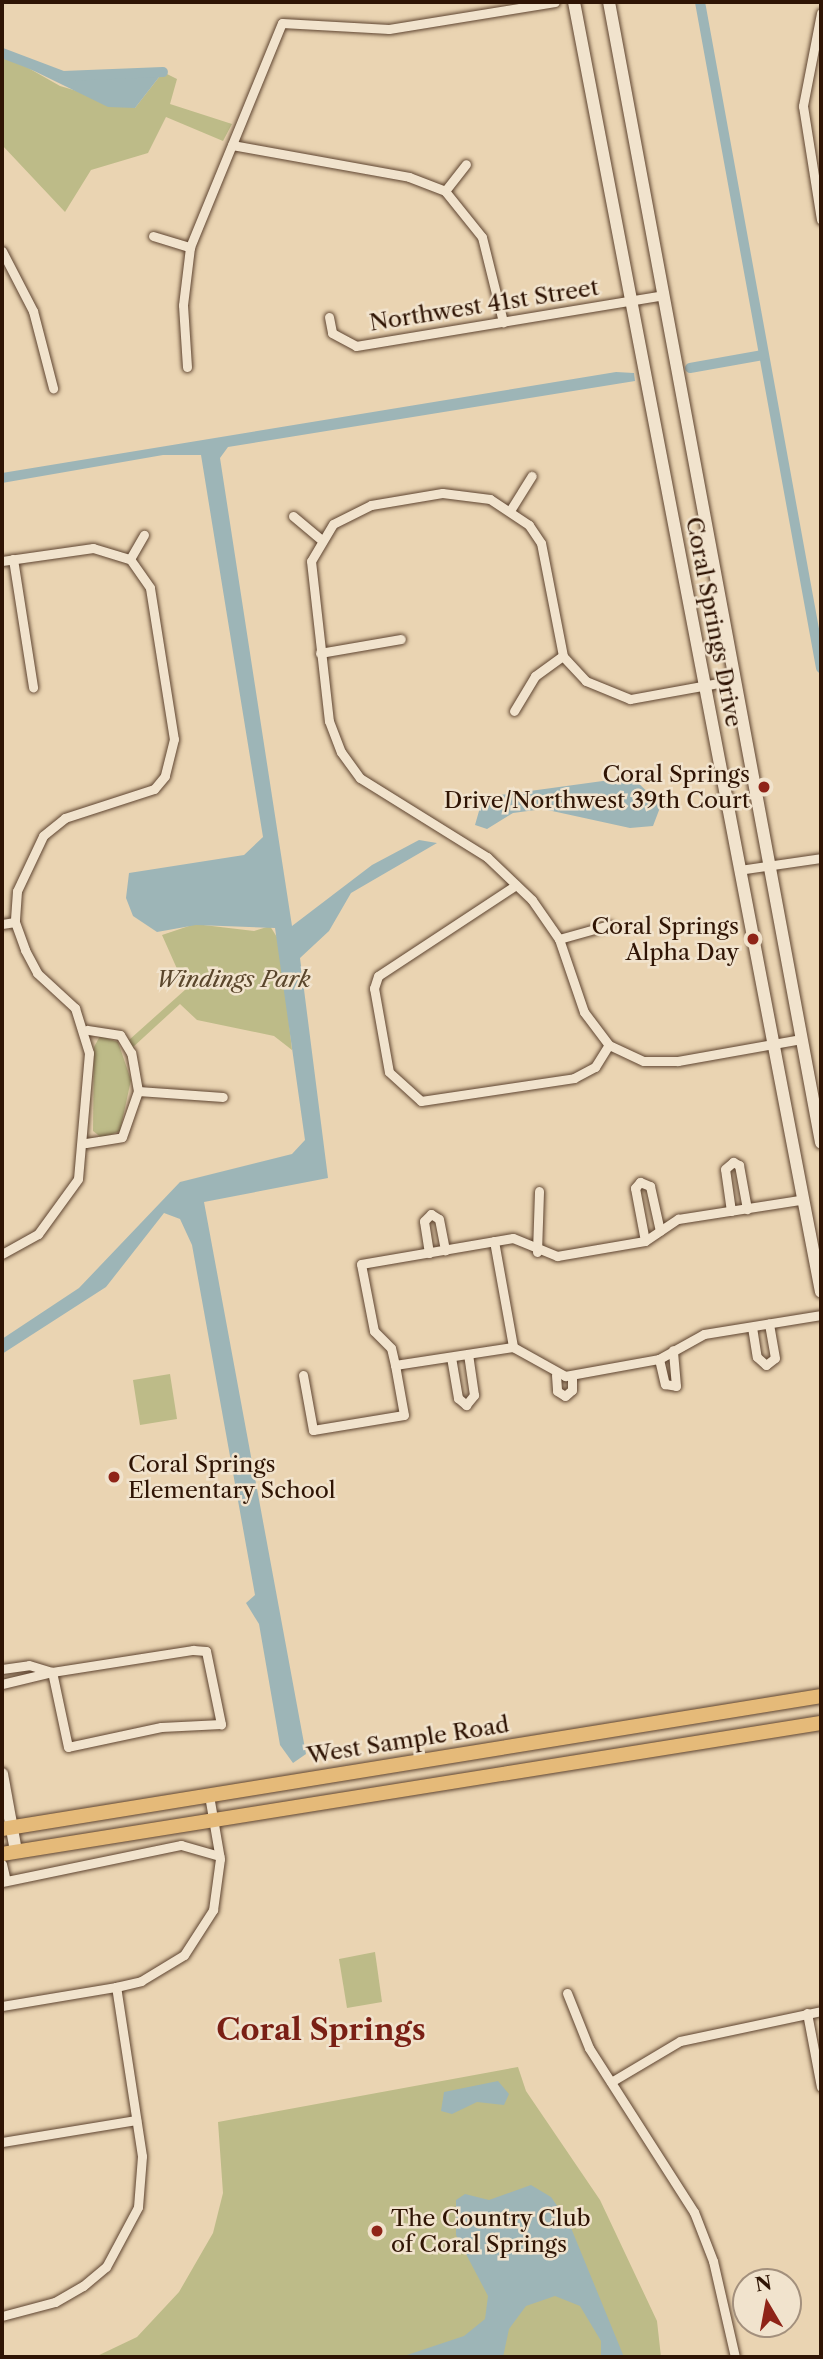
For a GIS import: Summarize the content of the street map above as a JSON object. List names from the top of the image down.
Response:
{
  "streets": {
    "main road": ["Coral Springs Drive", "West Sample Road"],
    "street": ["Northwest 41st Street"]
  },
  "crossings": [
    ["Northwest 41st Street", "Coral Springs Drive"]
  ],
  "districts": ["Coral Springs"],
  "parks": ["Windings Park"],
  "places": [
    "Coral Springs Drive/Northwest 39th Court",
    "Coral Springs Alpha Day",
    "Coral Springs Elementary School",
    "The Country Club of Coral Springs"
  ],
  "north": "top"
}
